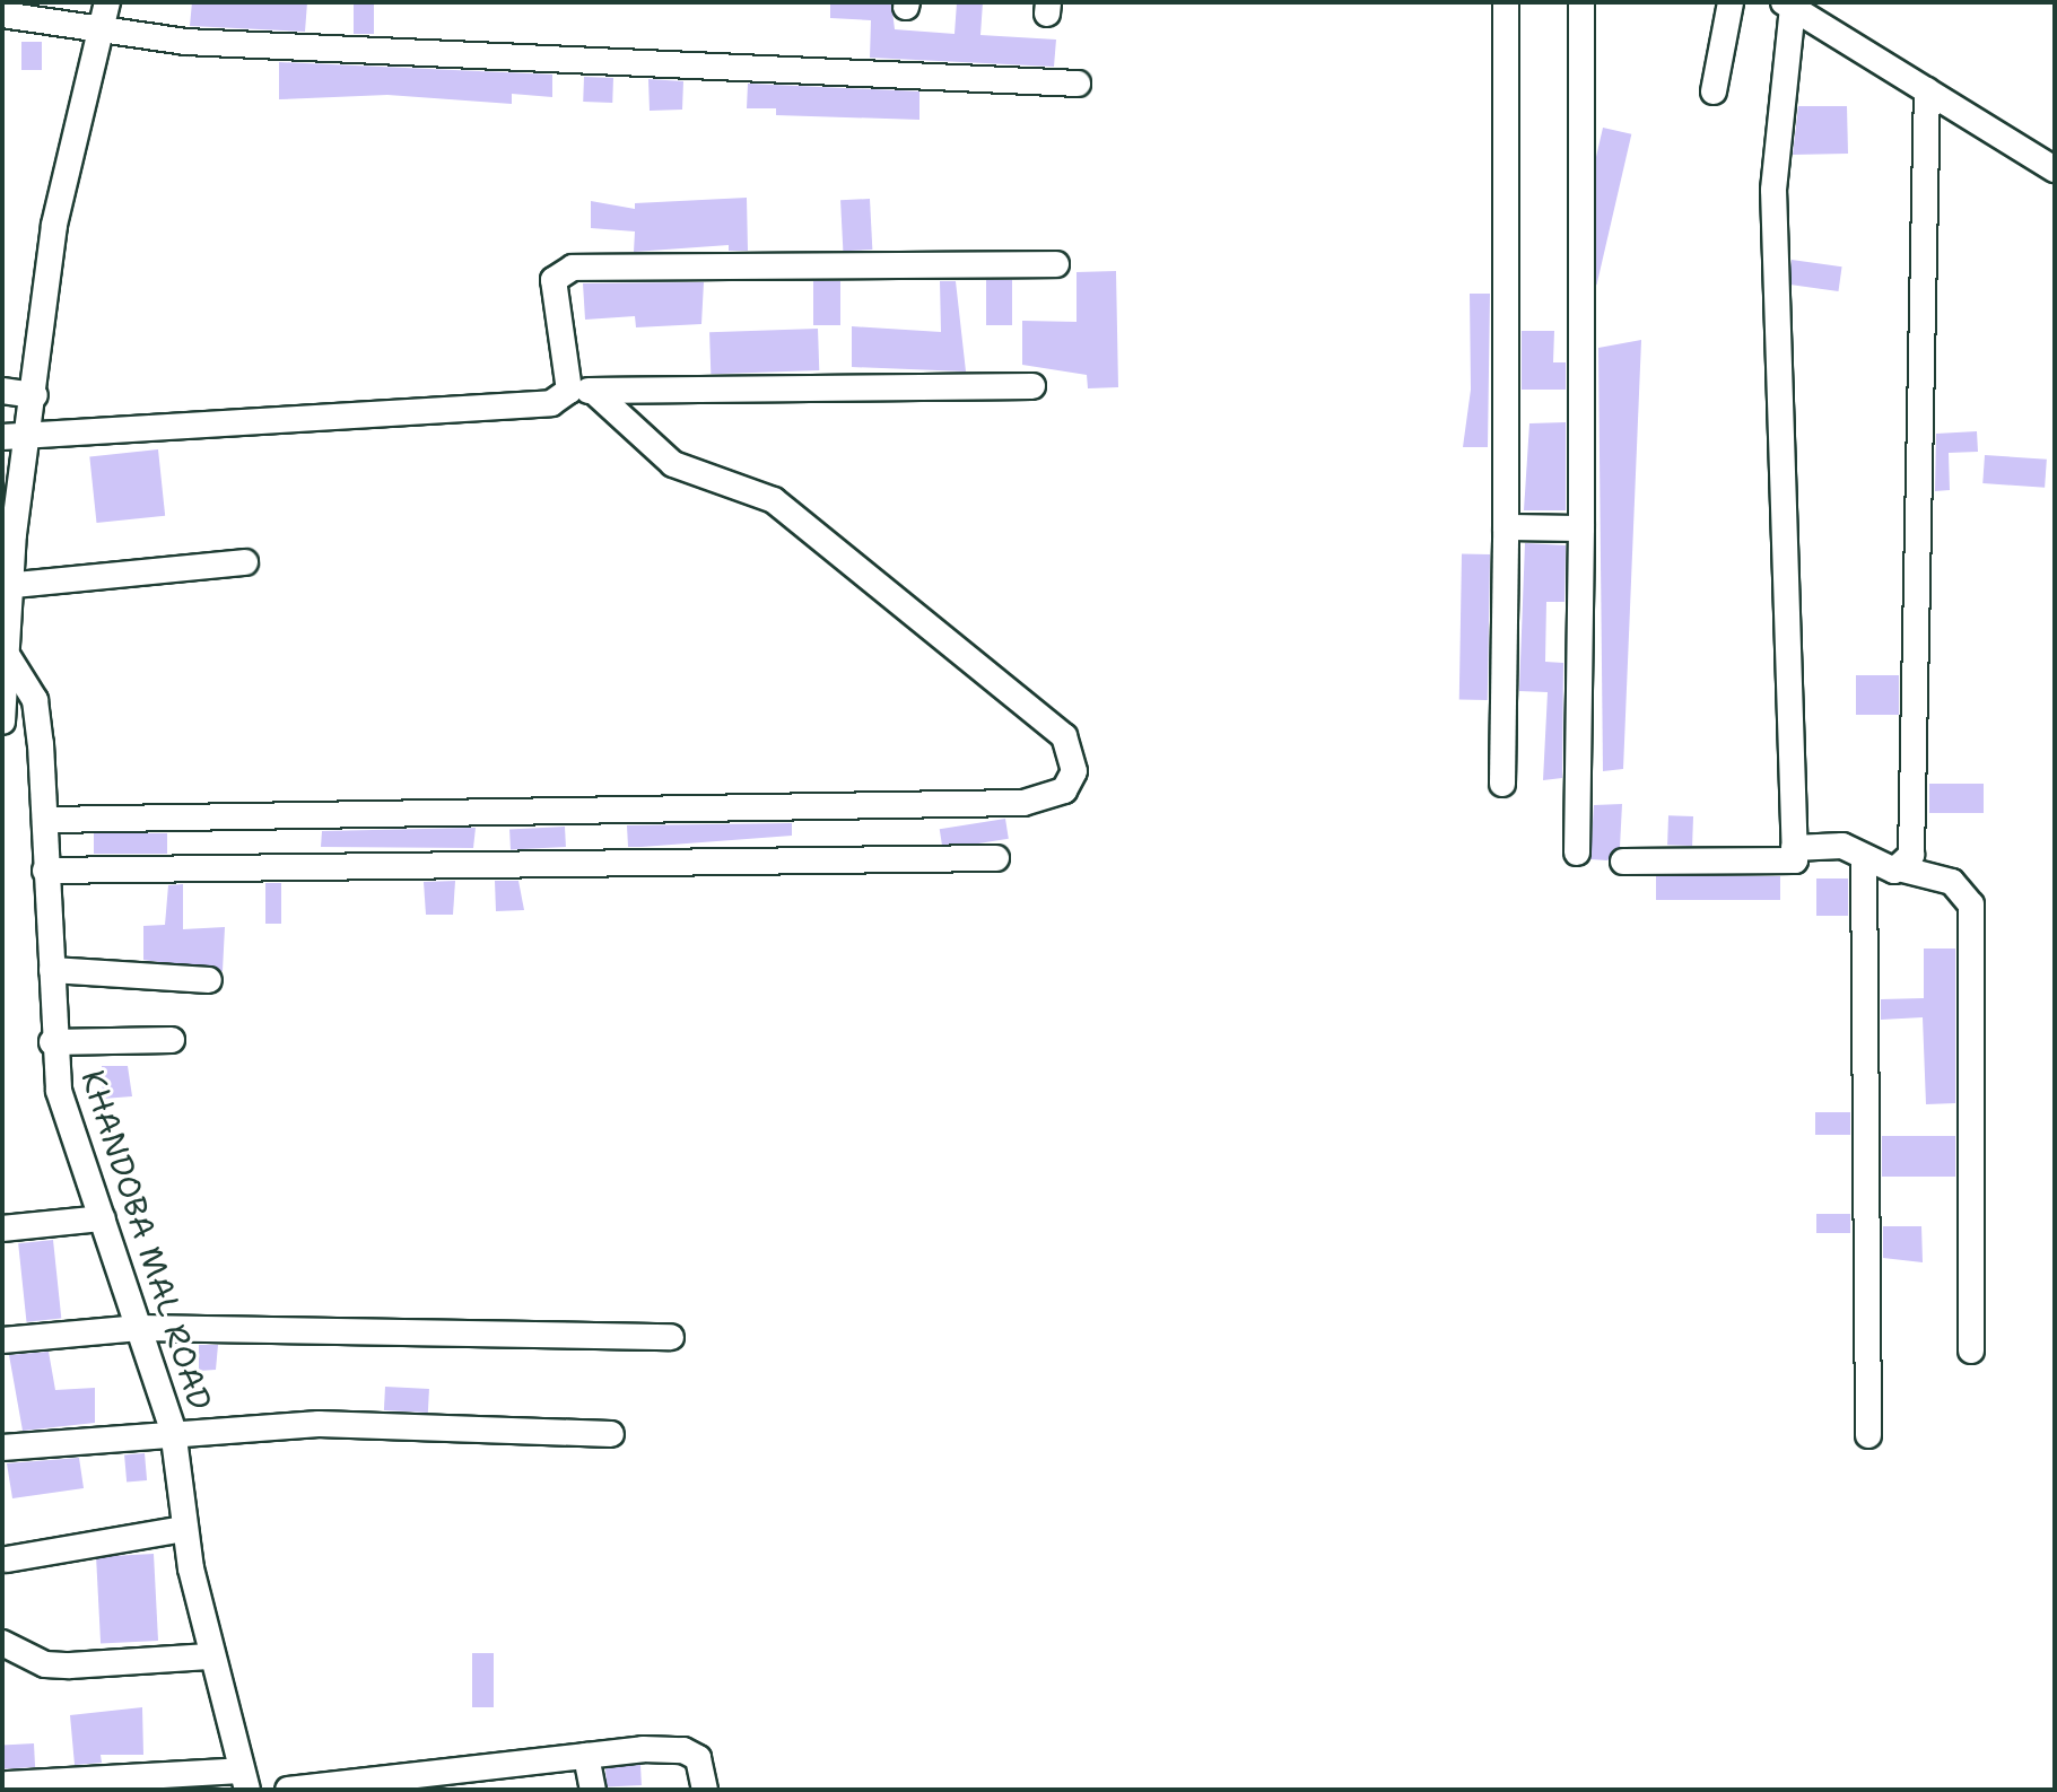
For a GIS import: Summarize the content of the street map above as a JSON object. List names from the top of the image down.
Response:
{
  "streets": {
    "street": ["KHANDOBA MAL ROAD"]
  }
}
